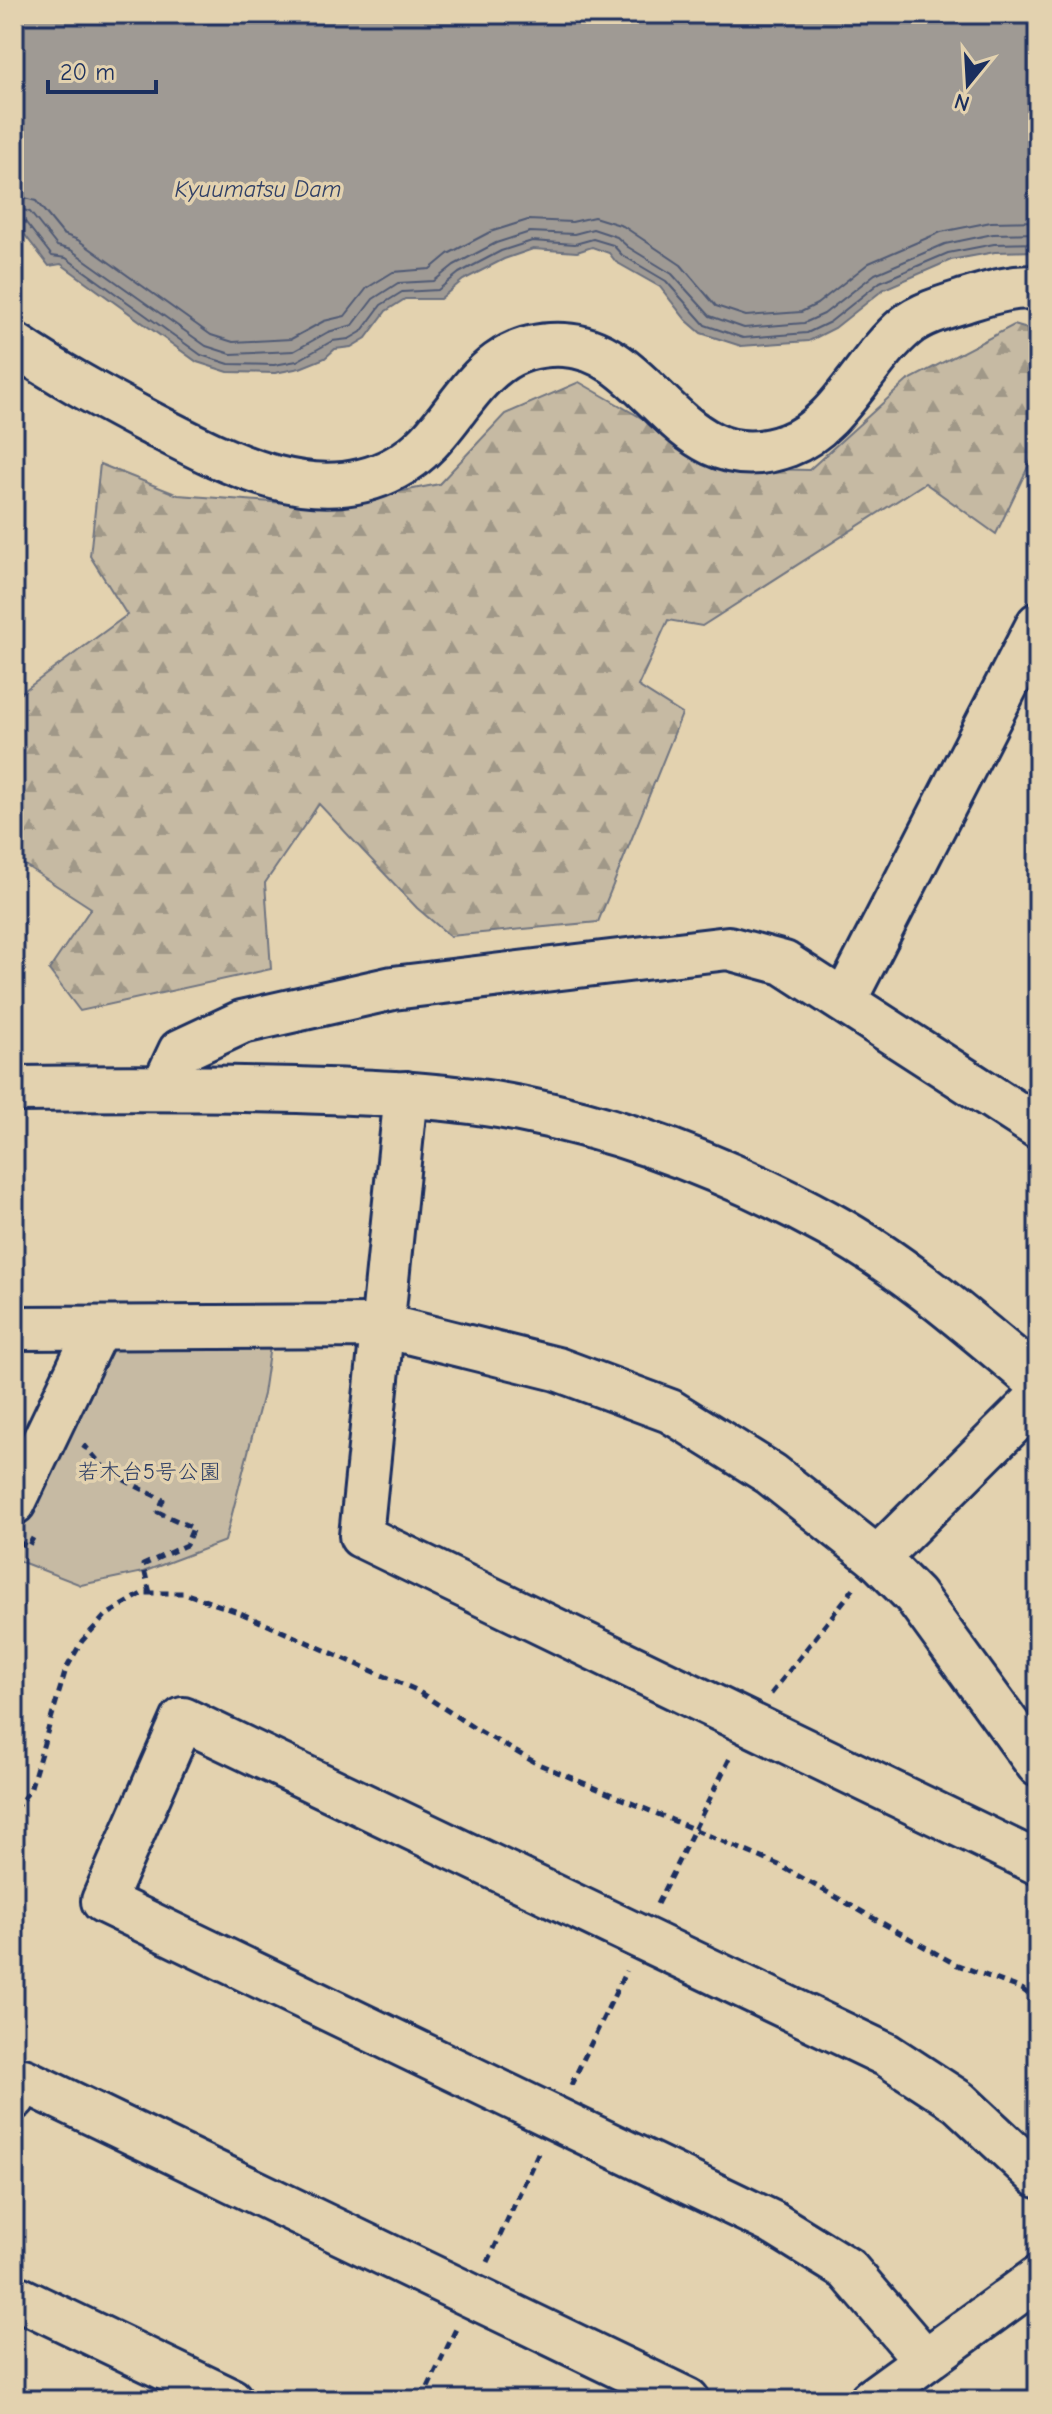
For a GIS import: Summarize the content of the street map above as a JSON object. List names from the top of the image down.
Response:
{
  "water": ["Kyuumatsu Dam"],
  "parks": ["若木台5号公園"],
  "scale_bar": "20 m",
  "north": "bottom"
}
